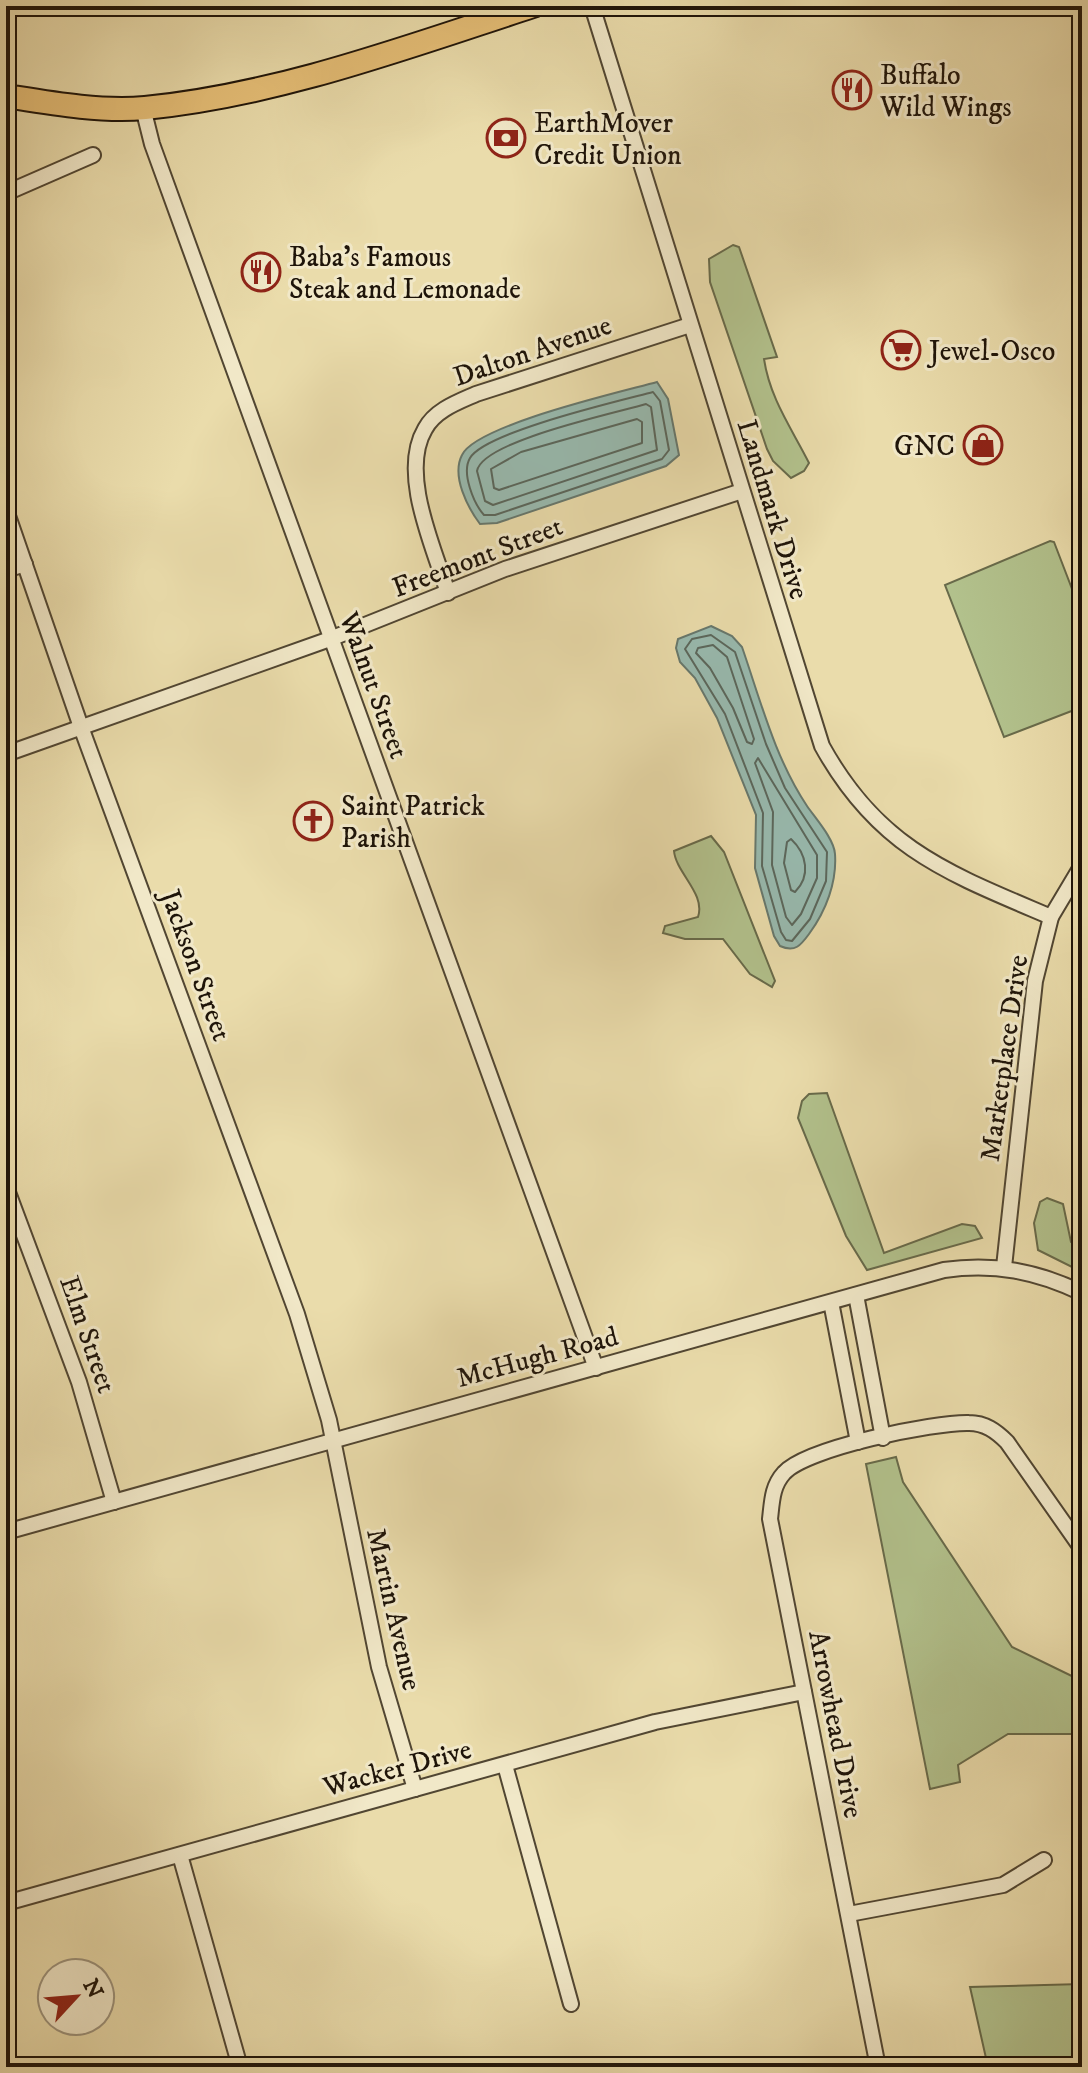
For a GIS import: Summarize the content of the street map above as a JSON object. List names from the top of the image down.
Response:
{
  "streets": {
    "street": [
      "Dalton Avenue",
      "Landmark Drive",
      "Freemont Street",
      "Walnut Street",
      "Jackson Street",
      "Marketplace Drive",
      "Elm Street",
      "McHugh Road",
      "Martin Avenue",
      "Arrowhead Drive",
      "Wacker Drive"
    ]
  },
  "crossings": [
    ["Dalton Avenue", "Landmark Drive"],
    ["Dalton Avenue", "Freemont Street"],
    ["Landmark Drive", "Freemont Street"],
    ["Landmark Drive", "Marketplace Drive"],
    ["Freemont Street", "Walnut Street"],
    ["Freemont Street", "Jackson Street"],
    ["Walnut Street", "McHugh Road"],
    ["Jackson Street", "McHugh Road"],
    ["Jackson Street", "Martin Avenue"],
    ["Marketplace Drive", "McHugh Road"],
    ["Elm Street", "McHugh Road"],
    ["McHugh Road", "Martin Avenue"],
    ["Martin Avenue", "Wacker Drive"],
    ["Arrowhead Drive", "Wacker Drive"]
  ],
  "places": {
    "restaurant": ["Buffalo Wild Wings", "Baba's Famous Steak and Lemonade"],
    "bank": ["EarthMover Credit Union"],
    "supermarket": ["Jewel-Osco"],
    "shop": ["GNC"],
    "church": ["Saint Patrick Parish"]
  },
  "north": "top right"
}
